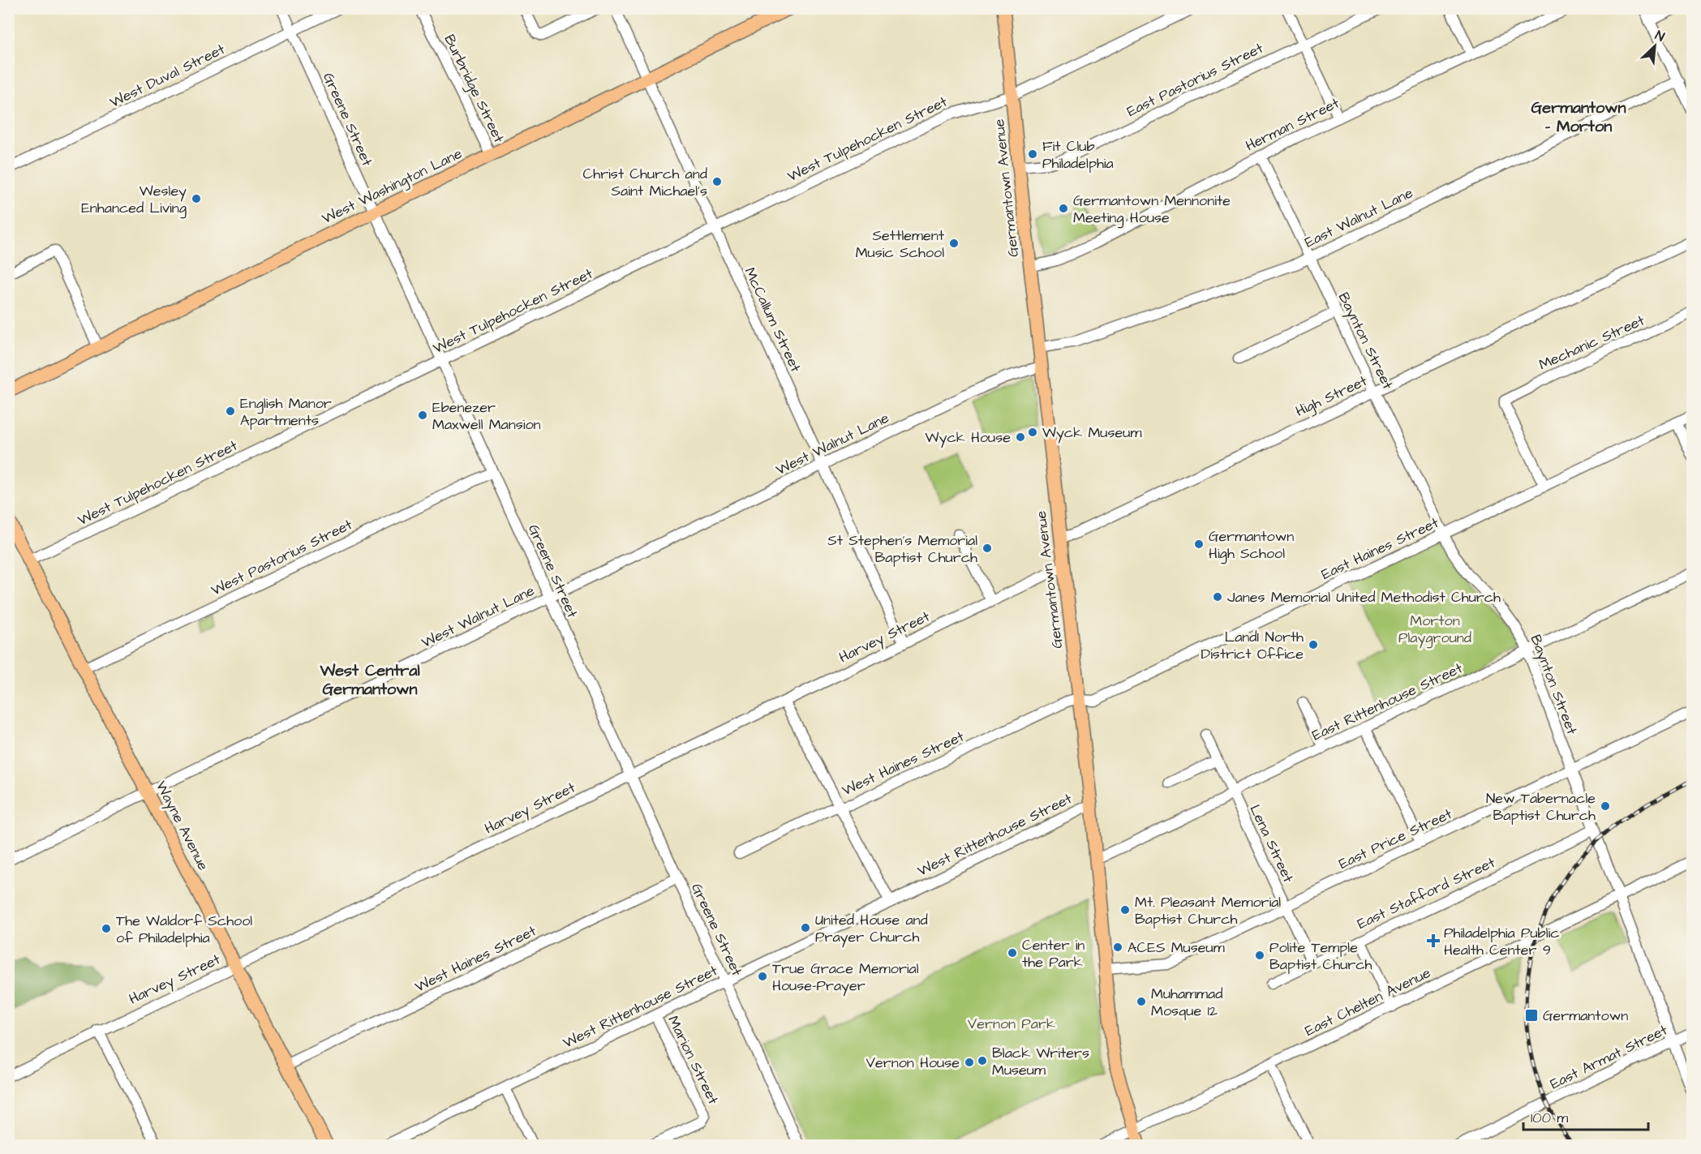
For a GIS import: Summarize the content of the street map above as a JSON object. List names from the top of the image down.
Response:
{
  "streets": {
    "main road": ["West Washington Lane", "Germantown Avenue", "Wayne Avenue"],
    "street": [
      "West Duval Street",
      "East Pastorius Street",
      "Burbridge Street",
      "Greene Street",
      "Herman Street",
      "West Tulpehocken Street",
      "East Walnut Lane",
      "McCallum Street",
      "Baynton Street",
      "Mechanic Street",
      "High Street",
      "West Walnut Lane",
      "East Haines Street",
      "West Pastorius Street",
      "Harvey Street",
      "East Rittenhouse Street",
      "West Haines Street",
      "West Rittenhouse Street",
      "East Price Street",
      "Lena Street",
      "East Stafford Street",
      "East Chelten Avenue",
      "East Armat Street",
      "Marion Street"
    ]
  },
  "crossings": [
    ["West Duval Street", "Greene Street"],
    ["East Pastorius Street", "Germantown Avenue"],
    ["Burbridge Street", "West Washington Lane"],
    ["Greene Street", "West Tulpehocken Street"],
    ["Greene Street", "West Washington Lane"],
    ["Greene Street", "West Walnut Lane"],
    ["Greene Street", "West Pastorius Street"],
    ["Greene Street", "Harvey Street"],
    ["Greene Street", "West Haines Street"],
    ["Greene Street", "West Rittenhouse Street"],
    ["Herman Street", "Germantown Avenue"],
    ["Herman Street", "Baynton Street"],
    ["West Tulpehocken Street", "Germantown Avenue"],
    ["West Tulpehocken Street", "McCallum Street"],
    ["West Tulpehocken Street", "Wayne Avenue"],
    ["West Washington Lane", "McCallum Street"],
    ["Germantown Avenue", "East Walnut Lane"],
    ["Germantown Avenue", "High Street"],
    ["Germantown Avenue", "West Walnut Lane"],
    ["Germantown Avenue", "East Haines Street"],
    ["Germantown Avenue", "Harvey Street"],
    ["Germantown Avenue", "East Rittenhouse Street"],
    ["Germantown Avenue", "West Haines Street"],
    ["Germantown Avenue", "West Rittenhouse Street"],
    ["Germantown Avenue", "East Price Street"],
    ["Germantown Avenue", "East Chelten Avenue"],
    ["East Walnut Lane", "Baynton Street"],
    ["McCallum Street", "West Walnut Lane"],
    ["McCallum Street", "Harvey Street"],
    ["Baynton Street", "High Street"],
    ["Baynton Street", "East Haines Street"],
    ["Baynton Street", "East Rittenhouse Street"],
    ["Baynton Street", "East Price Street"],
    ["Baynton Street", "East Stafford Street"],
    ["Baynton Street", "East Chelten Avenue"],
    ["Baynton Street", "East Armat Street"],
    ["Mechanic Street", "East Haines Street"],
    ["West Walnut Lane", "Wayne Avenue"],
    ["East Haines Street", "West Haines Street"],
    ["West Pastorius Street", "Wayne Avenue"],
    ["Harvey Street", "Wayne Avenue"],
    ["East Rittenhouse Street", "Lena Street"],
    ["West Haines Street", "Wayne Avenue"],
    ["West Rittenhouse Street", "Marion Street"],
    ["East Price Street", "Lena Street"],
    ["Lena Street", "East Stafford Street"]
  ],
  "districts": ["Germantown - Morton", "West Central Germantown"],
  "parks": ["Morton Playground", "Vernon Park"],
  "places": {
    "other": [
      "Fit Club Philadelphia",
      "Christ Church and Saint Michael's",
      "Wesley Enhanced Living",
      "Germantown Mennonite Meeting House",
      "Settlement Music School",
      "English Manor Apartments",
      "Ebenezer Maxwell Mansion",
      "Wyck Museum",
      "Wyck House",
      "Germantown High School",
      "St Stephen's Memorial Baptist Church",
      "Janes Memorial United Methodist Church",
      "LandI North District Office",
      "New Tabernacle Baptist Church",
      "Mt. Pleasant Memorial Baptist Church",
      "United House and Prayer Church",
      "The Waldorf School of Philadelphia",
      "ACES Museum",
      "Center in the Park",
      "Polite Temple Baptist Church",
      "True Grace Memorial House-Prayer",
      "Muhammad Mosque 12",
      "Black Writers Museum",
      "Vernon House"
    ],
    "health": ["Philadelphia Public Health Center 9"],
    "transit": ["Germantown"]
  },
  "scale_bar": "100 m",
  "north": "top right"
}
